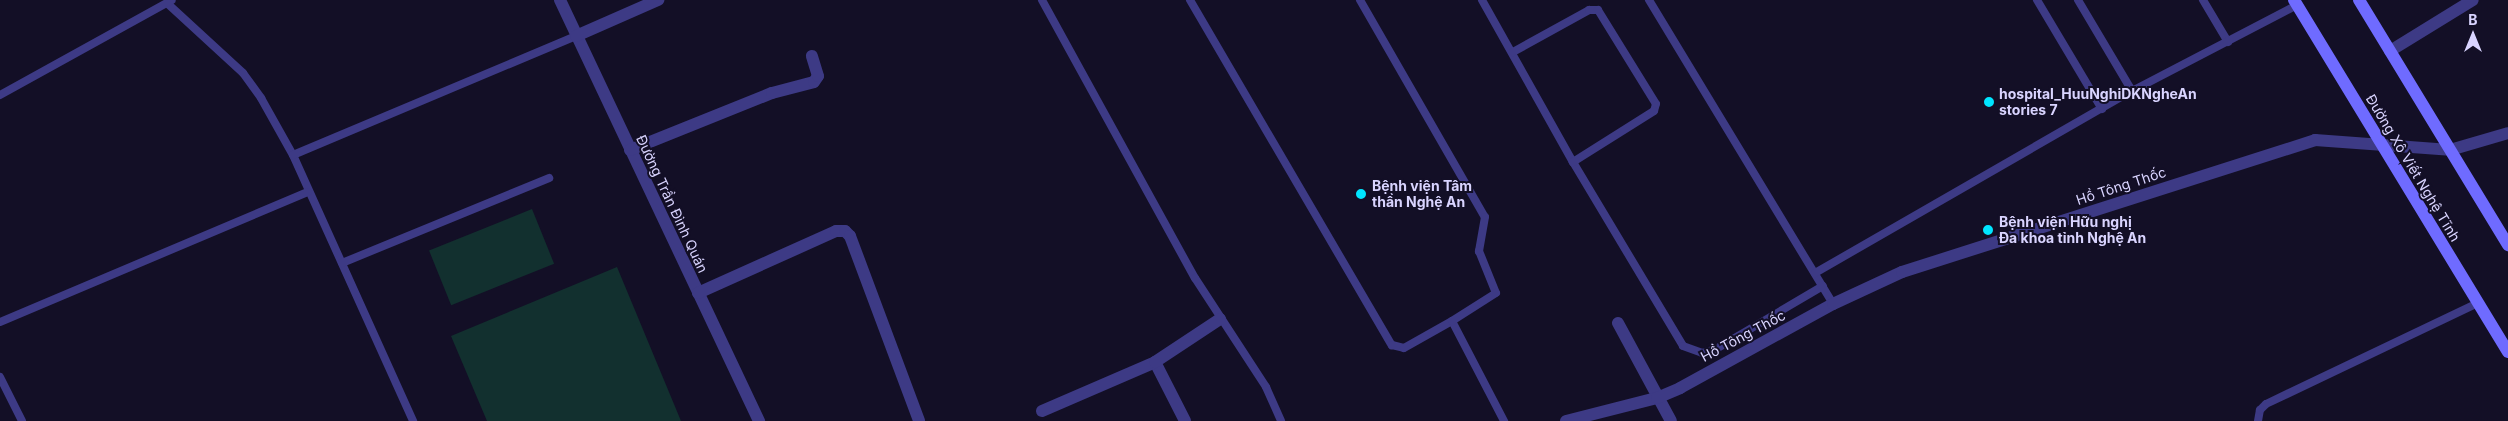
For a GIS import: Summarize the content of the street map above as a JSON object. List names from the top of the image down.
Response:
{
  "streets": {
    "main road": ["Đường Xô Viết Nghệ Tĩnh"],
    "street": ["Hồ Tông Thốc", "Đường Trần Đình Quán"]
  },
  "crossings": [
    ["Đường Xô Viết Nghệ Tĩnh", "Hồ Tông Thốc"]
  ],
  "places": ["hospital_HuuNghiDKNgheAn stories 7", "Bệnh viện Tâm thần Nghệ An", "Bệnh viện Hữu nghị Đa khoa tỉnh Nghệ An"],
  "north": "top"
}
